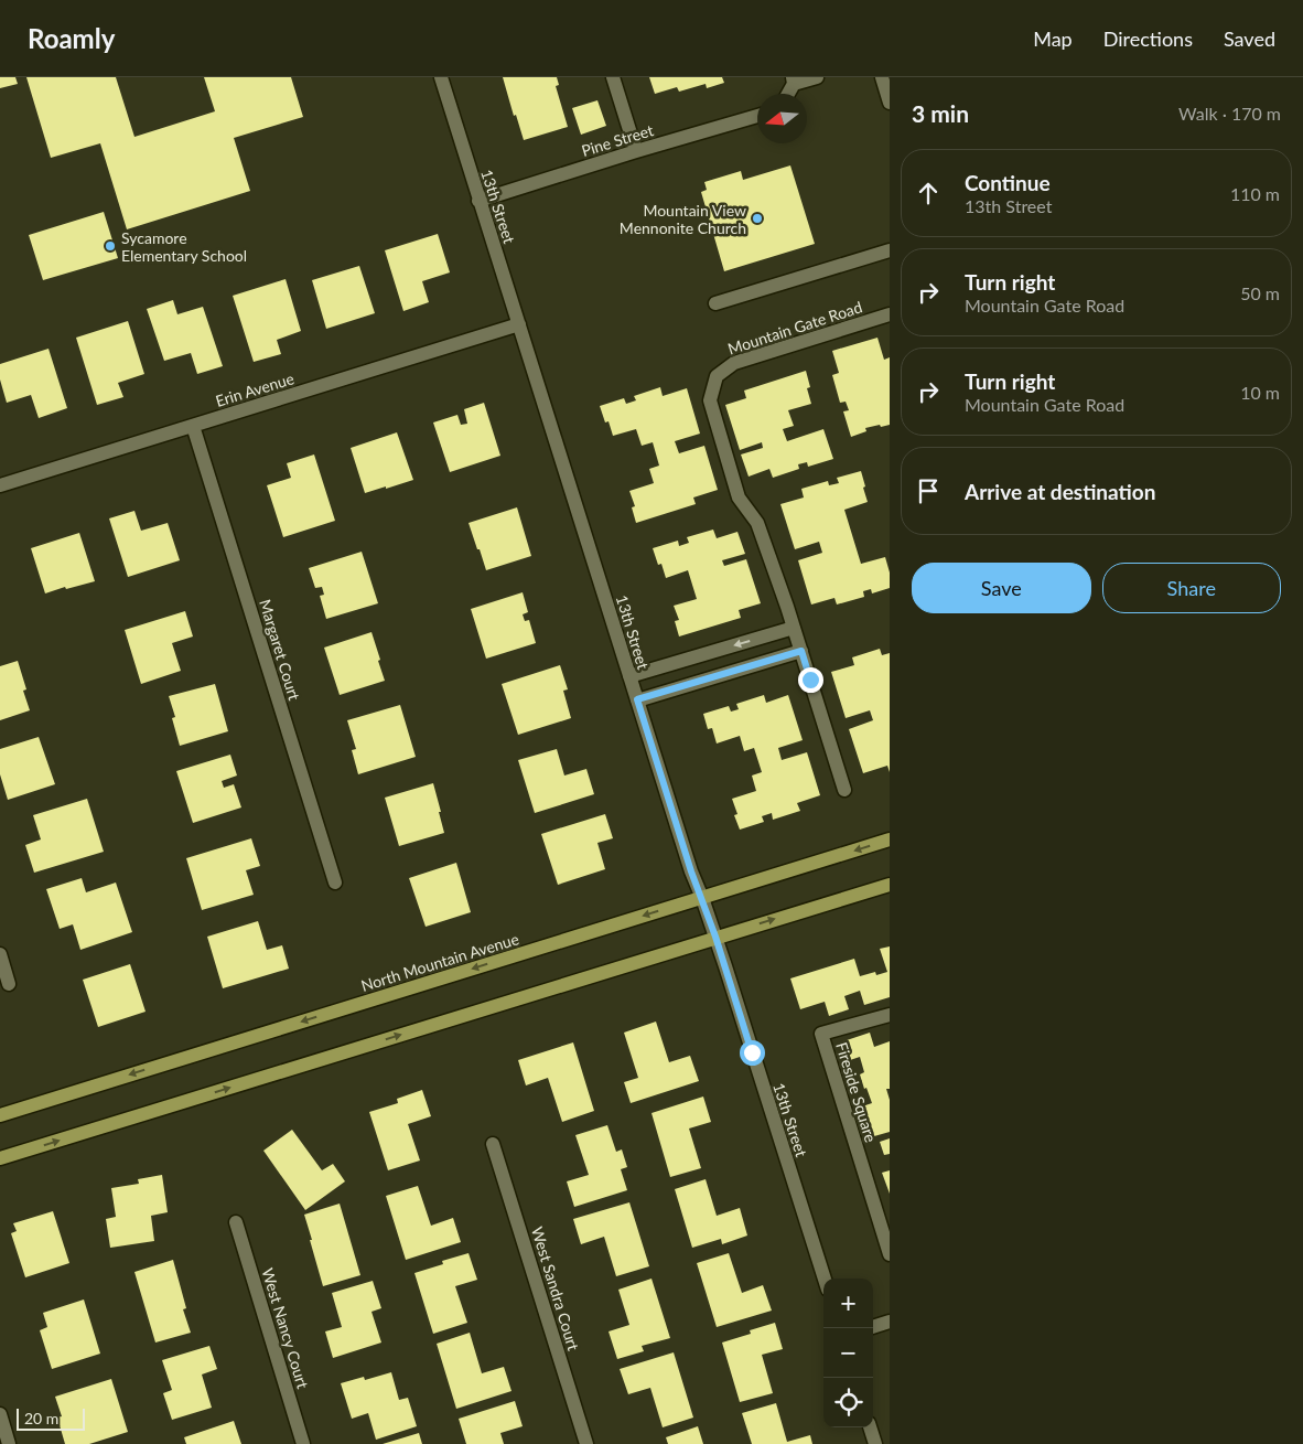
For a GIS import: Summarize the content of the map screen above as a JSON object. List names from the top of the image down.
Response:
{
  "streets": {
    "main road": ["North Mountain Avenue"],
    "street": [
      "Pine Street",
      "13th Street",
      "Mountain Gate Road",
      "Erin Avenue",
      "Margaret Court",
      "Fireside Square",
      "West Sandra Court",
      "West Nancy Court"
    ]
  },
  "crossings": [
    ["Pine Street", "13th Street"],
    ["13th Street", "Erin Avenue"],
    ["13th Street", "North Mountain Avenue"],
    ["Erin Avenue", "Margaret Court"]
  ],
  "places": ["Mountain View Mennonite Church", "Sycamore Elementary School"],
  "scale_bar": "20 m",
  "north": "left",
  "page": {
    "header": "Roamly",
    "nav": ["Map", "Directions", "Saved"],
    "heading": ["3 min", "Walk · 170 m"],
    "list": [
      ["Continue", "13th Street", "110 m"],
      ["Turn right", "Mountain Gate Road", "50 m"],
      ["Turn right", "Mountain Gate Road", "10 m"],
      "Arrive at destination"
    ],
    "buttons": ["Save", "Share"],
    "map_buttons": ["+", "−"],
    "scale": "20 m"
  }
}
